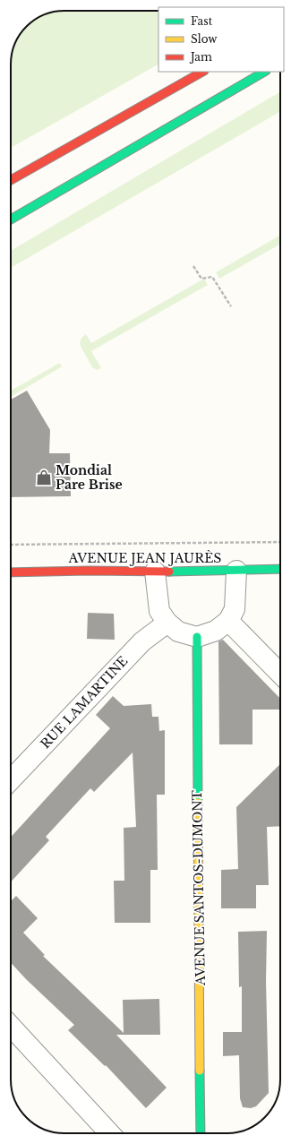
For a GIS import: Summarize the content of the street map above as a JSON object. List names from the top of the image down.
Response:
{
  "streets": {
    "street": ["AVENUE JEAN JAURÈS", "RUE LAMARTINE", "AVENUE SANTOS-DUMONT"]
  },
  "places": {
    "shop": ["Mondial Pare Brise"]
  },
  "legend": ["Fast", "Slow", "Jam"]
}
